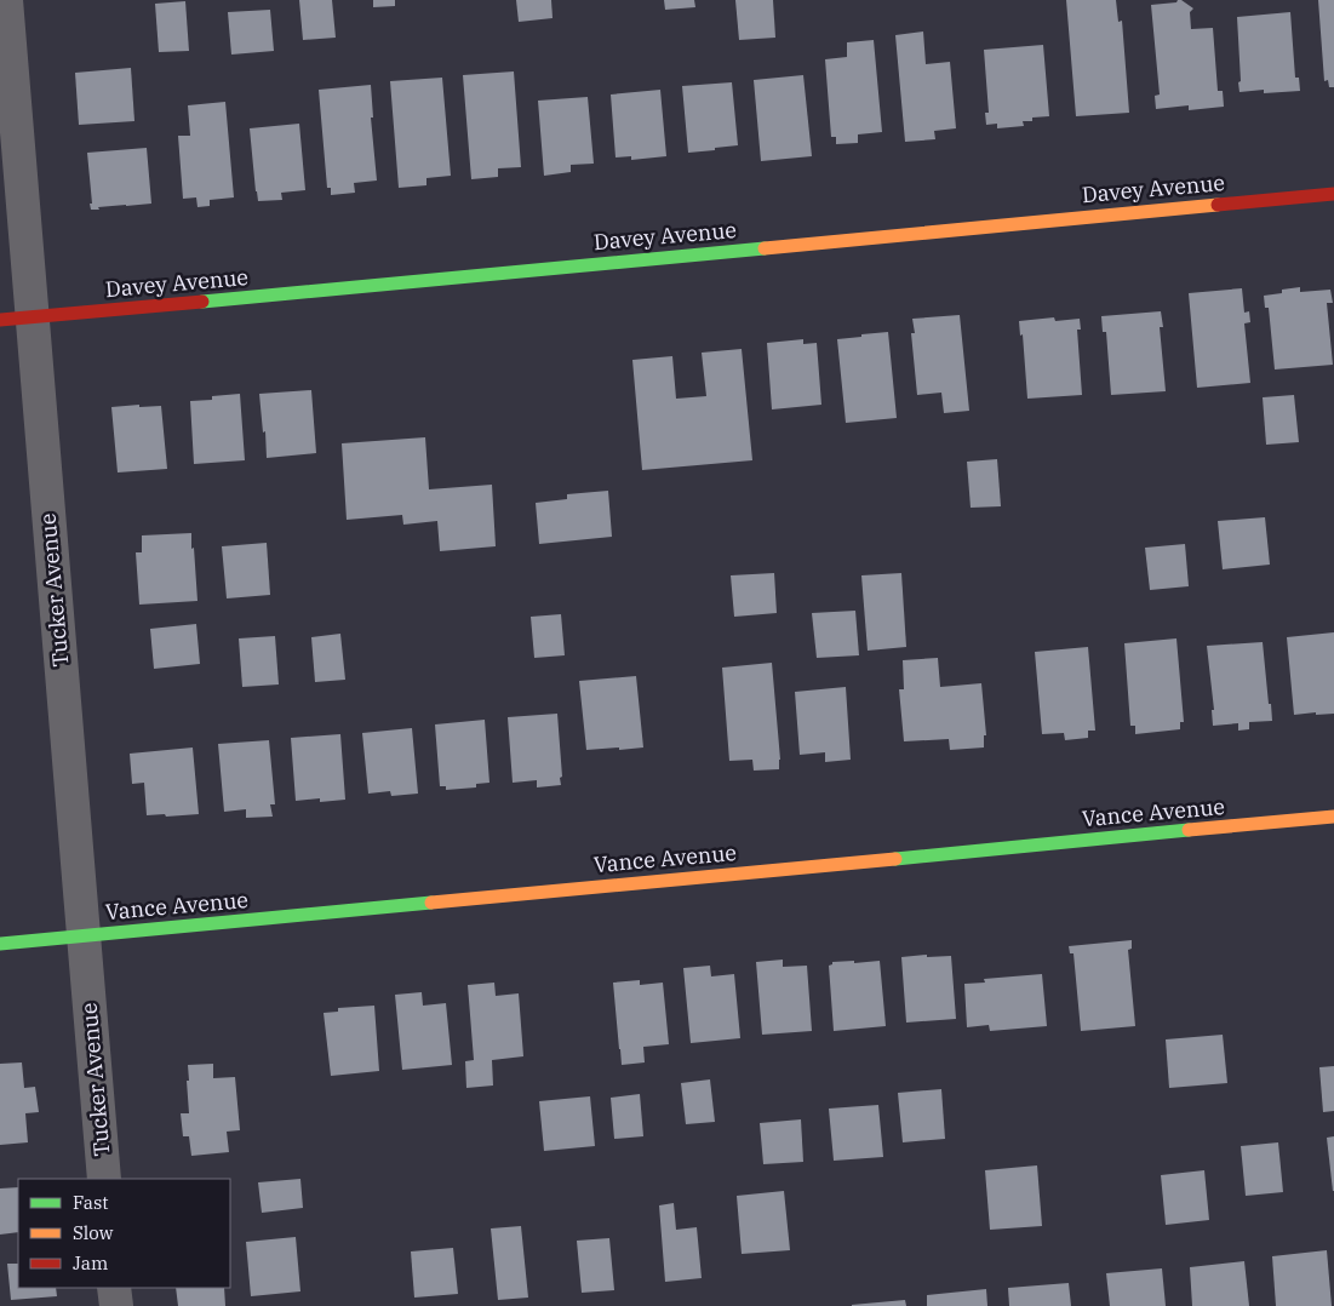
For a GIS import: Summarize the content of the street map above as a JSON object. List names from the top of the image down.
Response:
{
  "streets": {
    "street": ["Davey Avenue", "Tucker Avenue", "Vance Avenue"]
  },
  "crossings": [
    ["Davey Avenue", "Tucker Avenue"],
    ["Tucker Avenue", "Vance Avenue"]
  ],
  "legend": ["Fast", "Slow", "Jam"]
}
